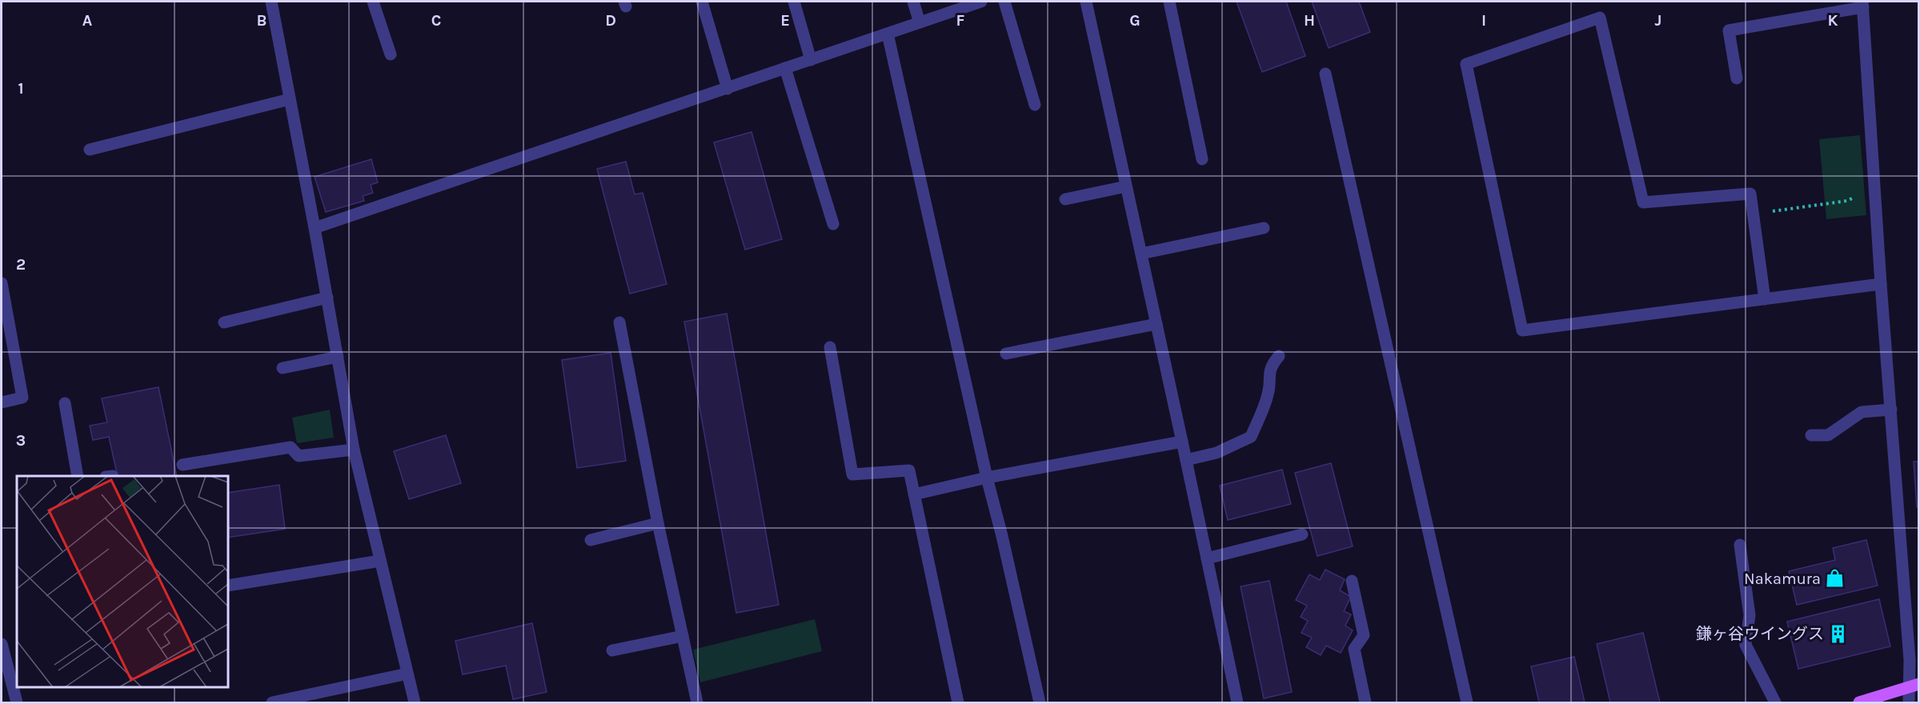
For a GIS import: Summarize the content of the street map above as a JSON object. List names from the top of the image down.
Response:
{
  "places": {
    "shop": ["Nakamura"],
    "building": ["鎌ヶ谷ウイングス"]
  },
  "grid": {
    "columns": [
      "A",
      "B",
      "C",
      "D",
      "E",
      "F",
      "G",
      "H",
      "I",
      "J",
      "K"
    ],
    "rows": ["1", "2", "3"]
  }
}
